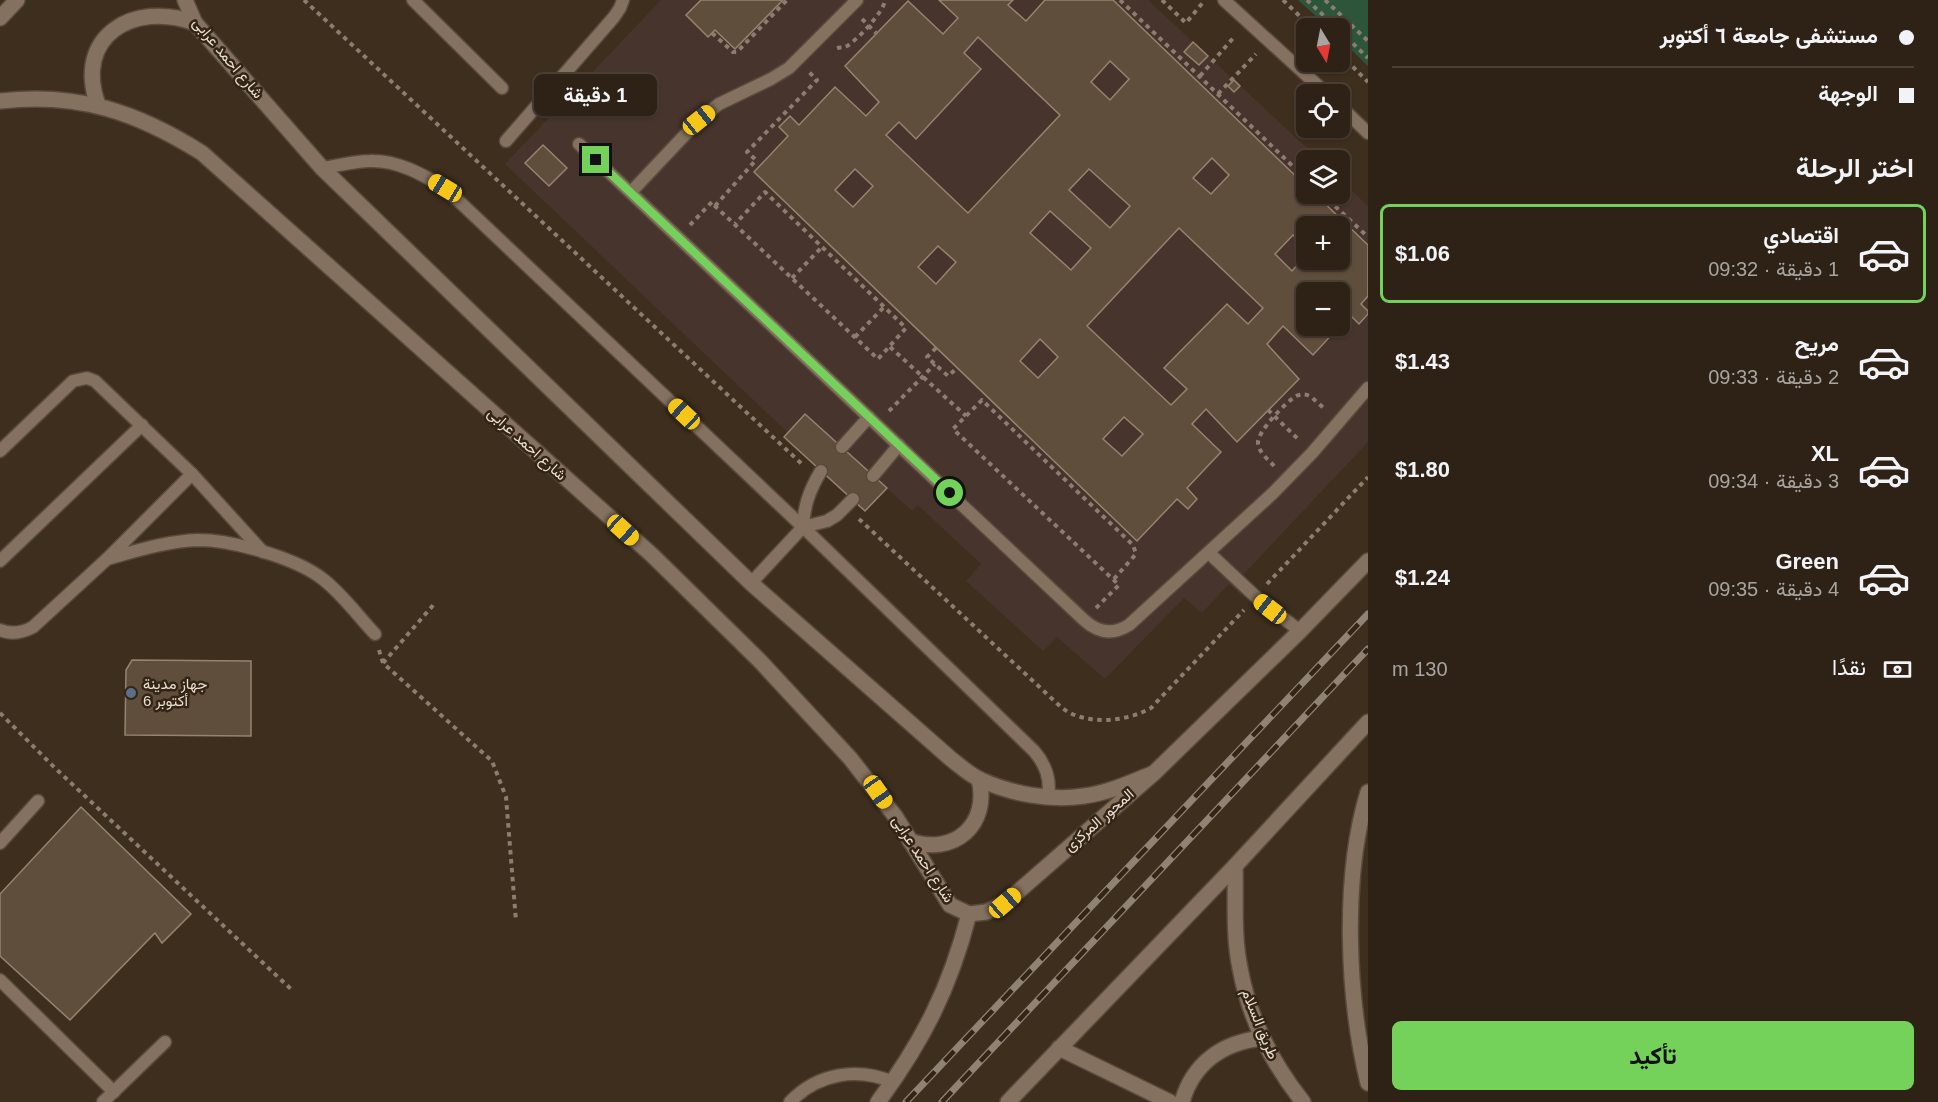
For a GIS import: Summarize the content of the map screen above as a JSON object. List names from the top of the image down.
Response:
{
  "streets": {
    "main road": ["شارع احمد عرابى", "المحور المركزى", "طريق السلام"]
  },
  "crossings": [
    ["شارع احمد عرابى", "المحور المركزى"]
  ],
  "places": ["جهاز مدينة 6 أكتوبر"],
  "north": "bottom",
  "page": {
    "banner": ["مستشفى جامعة ٦ أكتوبر", "الوجهة"],
    "map_buttons": ["+", "−"],
    "bubble": "1 دقيقة",
    "heading": "اختر الرحلة",
    "list": [
      {
        "name": "اقتصادي",
        "note": "1 دقيقة · 09:32",
        "value": "$1.06"
      },
      {
        "name": "مريح",
        "note": "2 دقيقة · 09:33",
        "value": "$1.43"
      },
      {
        "name": "XL",
        "note": "3 دقيقة · 09:34",
        "value": "$1.80"
      },
      {
        "name": "Green",
        "note": "4 دقيقة · 09:35",
        "value": "$1.24"
      }
    ],
    "pay": ["نقدًا", "130 m"],
    "buttons": "تأكيد"
  }
}
